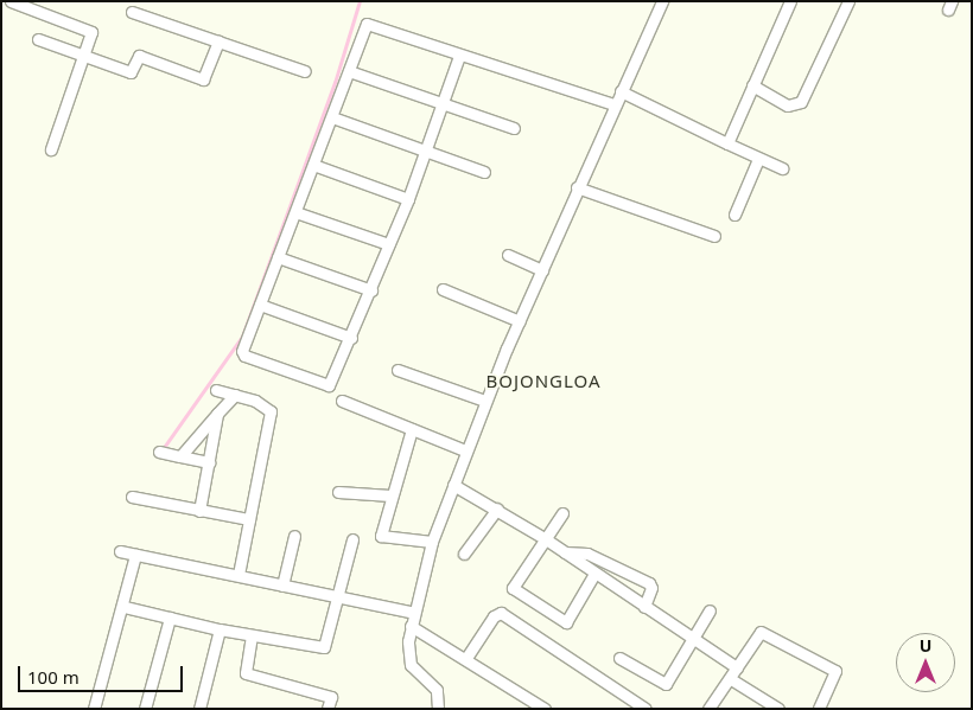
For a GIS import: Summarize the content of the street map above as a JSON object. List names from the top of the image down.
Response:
{
  "districts": ["BOJONGLOA"],
  "scale_bar": "100 m",
  "north": "top"
}
